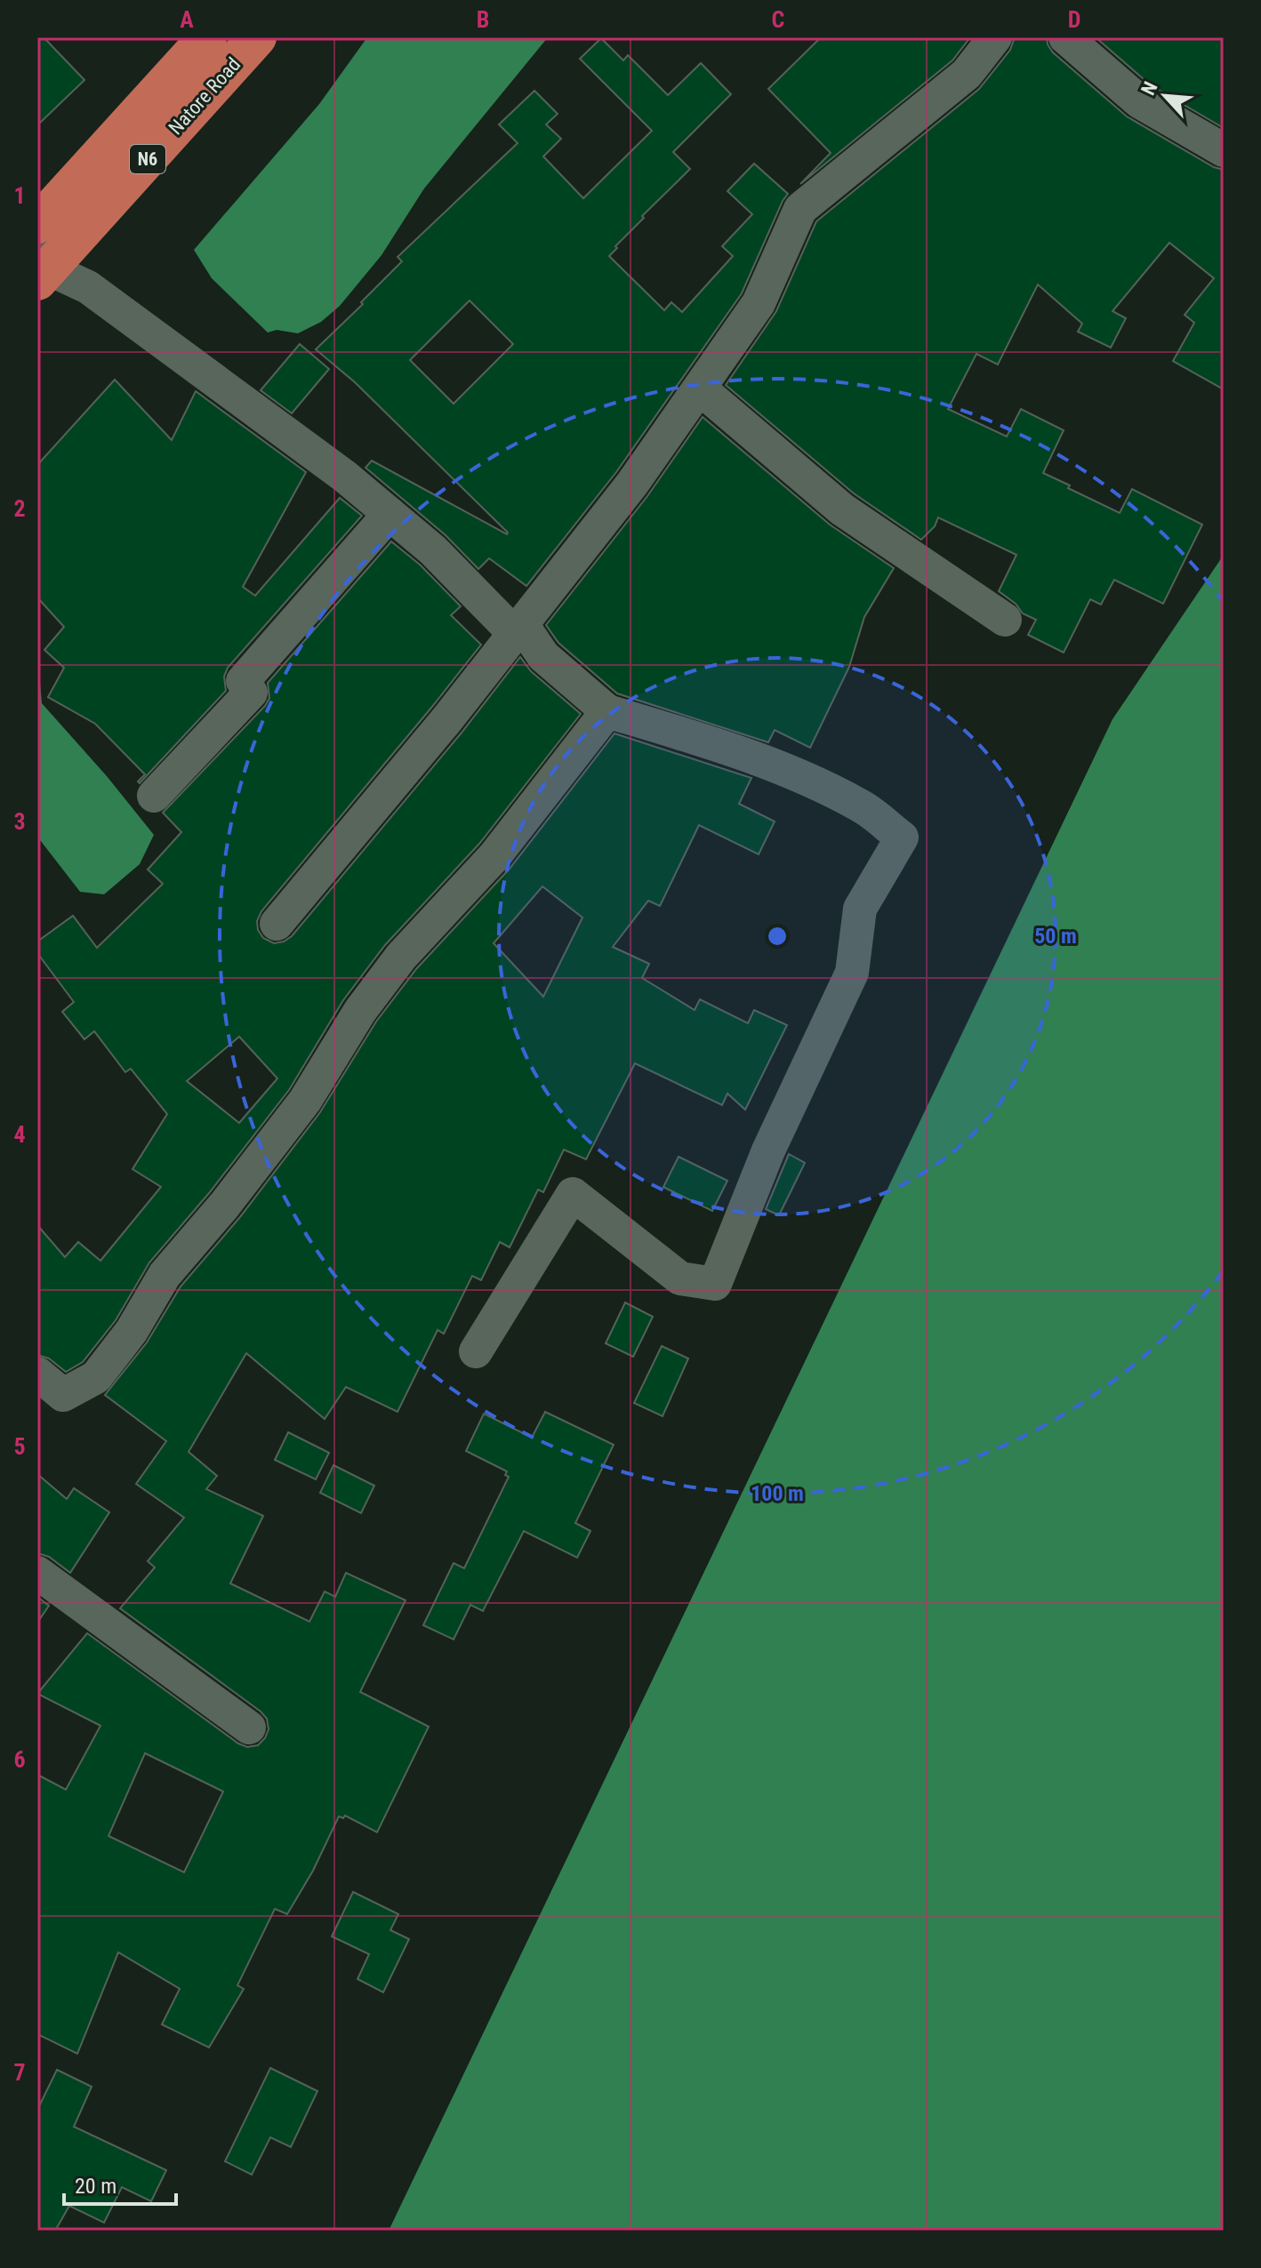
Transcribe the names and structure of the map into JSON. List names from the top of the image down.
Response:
{
  "streets": {
    "highway": ["Natore Road", "N6"]
  },
  "scale_bar": "20 m",
  "north": "top left",
  "grid": {
    "columns": [
      "A",
      "B",
      "C",
      "D"
    ],
    "rows": [
      "1",
      "2",
      "3",
      "4",
      "5",
      "6",
      "7"
    ]
  },
  "rings": ["50 m", "100 m"]
}
